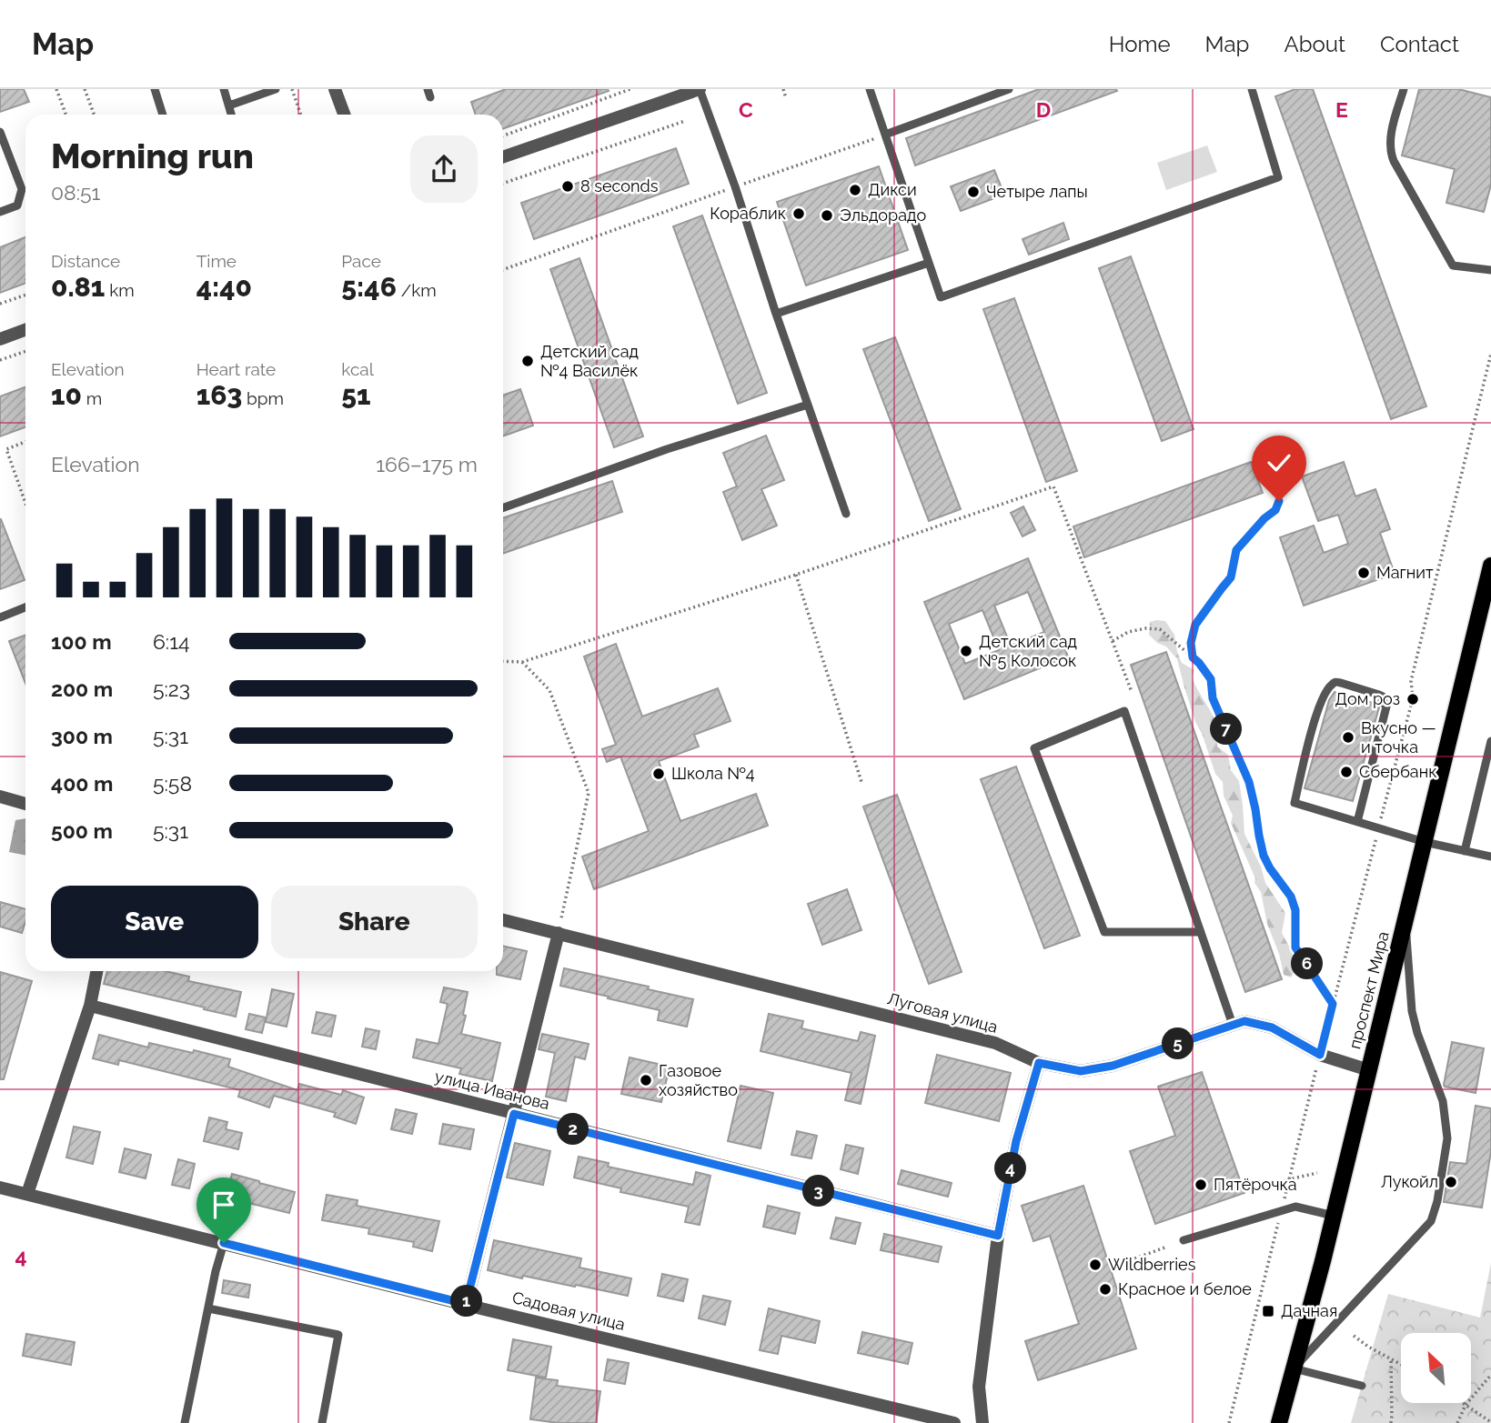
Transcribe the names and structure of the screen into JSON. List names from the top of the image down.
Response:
{
  "streets": {
    "main road": ["проспект Мира"],
    "street": ["Луговая улица", "улица Иванова", "Садовая улица"]
  },
  "crossings": [
    ["проспект Мира", "Луговая улица"]
  ],
  "places": {
    "other": [
      "8 seconds",
      "Дикси",
      "Четыре лапы",
      "Кораблик",
      "Эльдорадо",
      "Детский сад №4 Василёк",
      "Магнит",
      "Детский сад №5 Колосок",
      "Дом роз",
      "Вкусно — и точка",
      "Сбербанк",
      "Школа №4",
      "Газовое хозяйство",
      "Лукойл",
      "Пятёрочка",
      "Wildberries",
      "Красное и белое"
    ],
    "transit": ["Дачная"]
  },
  "north": "top left",
  "page": {
    "header": "Map",
    "nav": [
      "Home",
      "Map",
      "About",
      "Contact"
    ],
    "heading": ["Morning run", "08:51"],
    "stats": [
      ["Distance", "0.81 km"],
      ["Time", "4:40"],
      ["Pace", "5:46 /km"],
      ["Elevation", "10 m"],
      ["Heart rate", "163 bpm"],
      ["kcal", "51"]
    ],
    "chart": ["Elevation", "166–175 m"],
    "list": [
      {
        "name": "100 m",
        "note": "6:14"
      },
      {
        "name": "200 m",
        "note": "5:23"
      },
      {
        "name": "300 m",
        "note": "5:31"
      },
      {
        "name": "400 m",
        "note": "5:58"
      },
      {
        "name": "500 m",
        "note": "5:31"
      }
    ],
    "pins": [
      "7",
      "6",
      "5",
      "2",
      "4",
      "3",
      "1"
    ],
    "buttons": ["Save", "Share"]
  },
  "grid": {
    "columns": ["C", "D", "E"],
    "rows": ["4"]
  }
}
